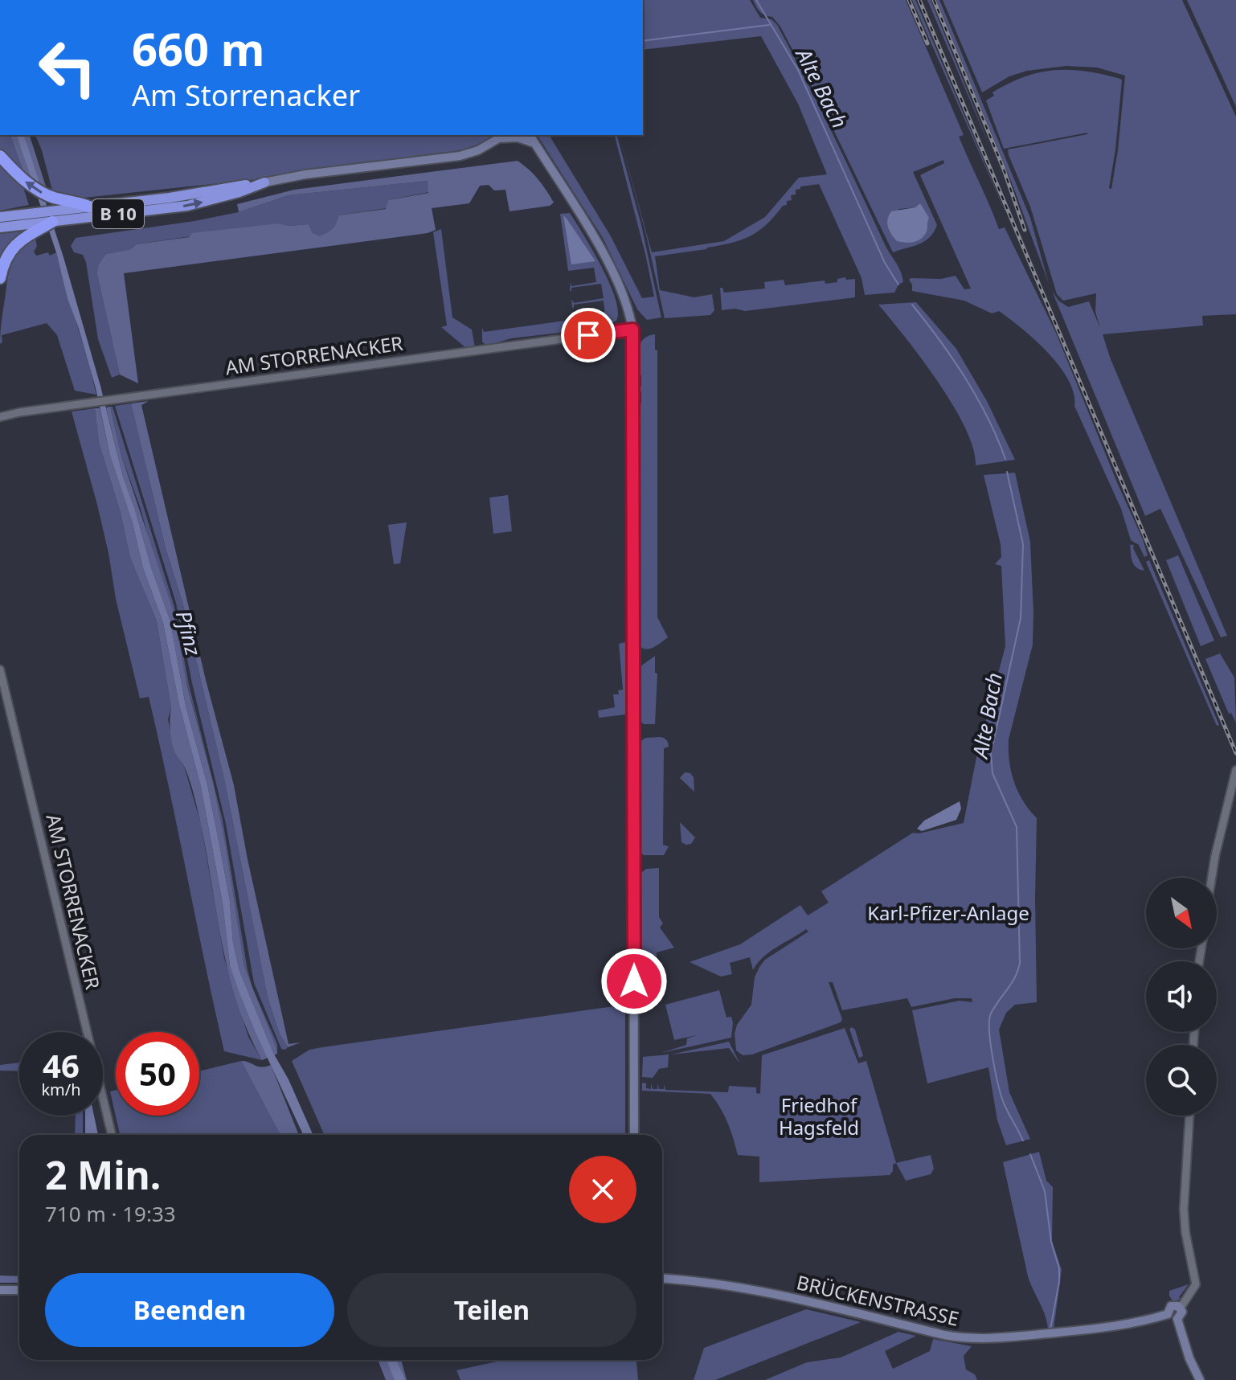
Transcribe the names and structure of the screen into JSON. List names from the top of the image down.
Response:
{
  "streets": {
    "highway": ["B 10"],
    "main road": ["BRÜCKENSTRASSE"],
    "street": ["AM STORRENACKER"]
  },
  "water": ["Alte Bach", "Pfinz"],
  "parks": ["Karl-Pfizer-Anlage", "Friedhof Hagsfeld"],
  "north": "bottom right",
  "page": {
    "turn": ["660 m", "Am Storrenacker"],
    "speed": "46 km/h",
    "limit": "50",
    "heading": ["2 Min.", "710 m · 19:33"],
    "buttons": ["Beenden", "Teilen"]
  }
}
